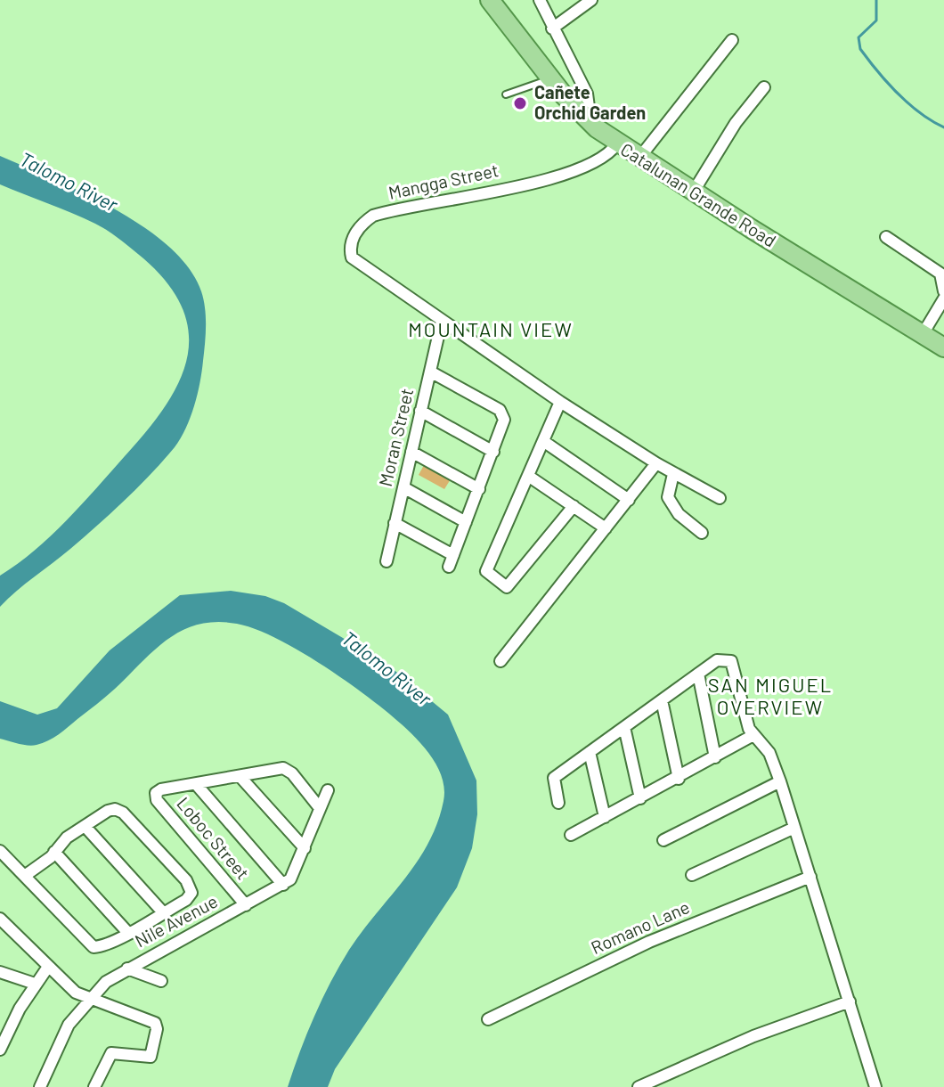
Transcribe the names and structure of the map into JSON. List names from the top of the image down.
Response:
{
  "streets": {
    "main road": ["Catalunan Grande Road"],
    "street": [
      "Mangga Street",
      "Moran Street",
      "Loboc Street",
      "Nile Avenue",
      "Romano Lane"
    ]
  },
  "crossings": [
    ["Mangga Street", "Catalunan Grande Road"],
    ["Mangga Street", "Moran Street"],
    ["Loboc Street", "Nile Avenue"]
  ],
  "districts": ["MOUNTAIN VIEW", "SAN MIGUEL OVERVIEW"],
  "water": ["Talomo River"],
  "places": ["Cañete Orchid Garden"]
}
